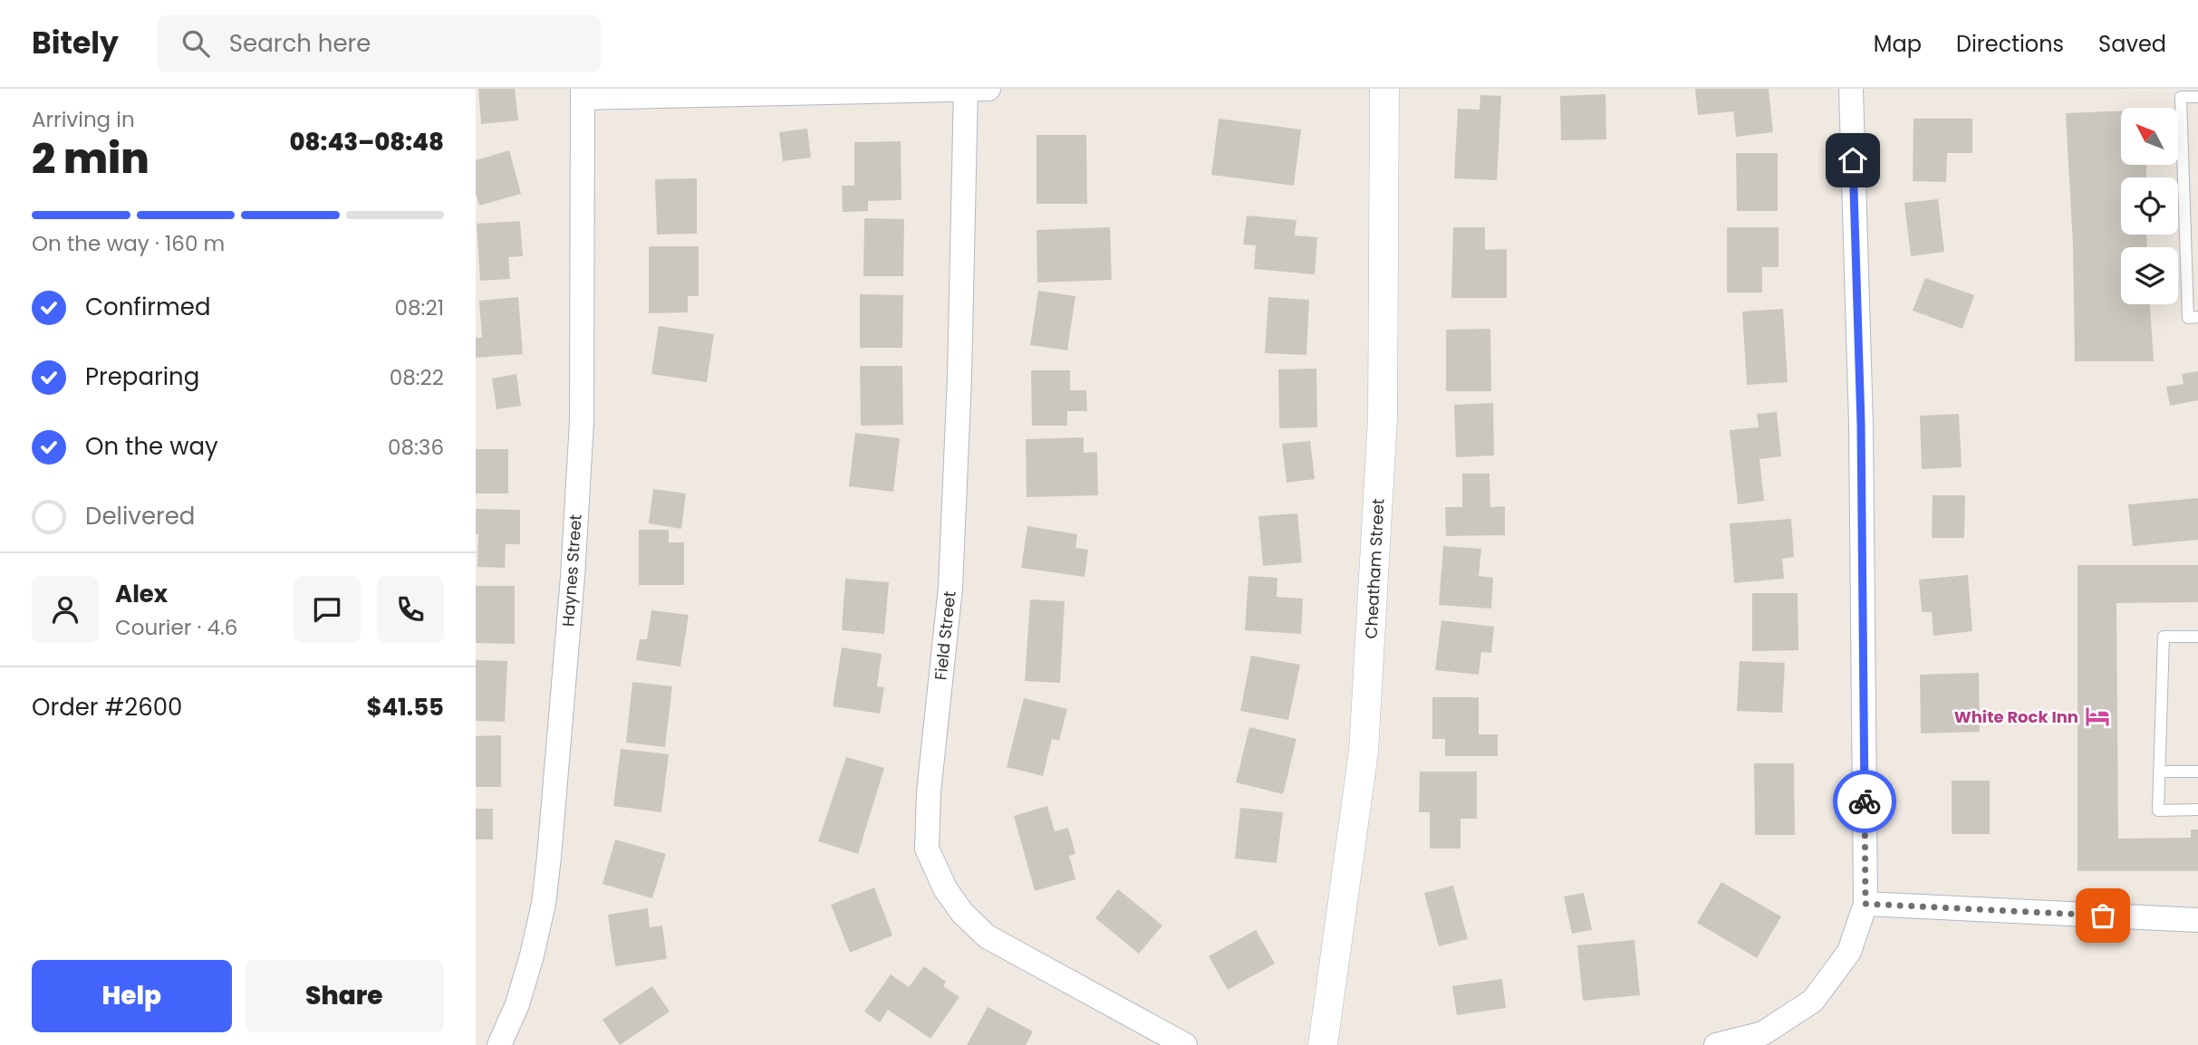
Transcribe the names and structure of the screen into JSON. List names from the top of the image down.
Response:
{
  "streets": {
    "street": ["Cheatham Street", "Haynes Street", "Field Street"]
  },
  "places": {
    "hotel": ["White Rock Inn"]
  },
  "north": "top left",
  "page": {
    "header": "Bitely",
    "search": "Search here",
    "nav": ["Map", "Directions", "Saved"],
    "heading": ["2 min", "Arriving in", "08:43–08:48"],
    "panel": [
      "Alex",
      "Courier · 4.6",
      "Order #2600",
      "$41.55"
    ],
    "bar": "On the way · 160 m",
    "list": [
      ["Confirmed", "08:21"],
      ["Preparing", "08:22"],
      ["On the way", "08:36"],
      "Delivered"
    ],
    "buttons": ["Help", "Share"]
  }
}
